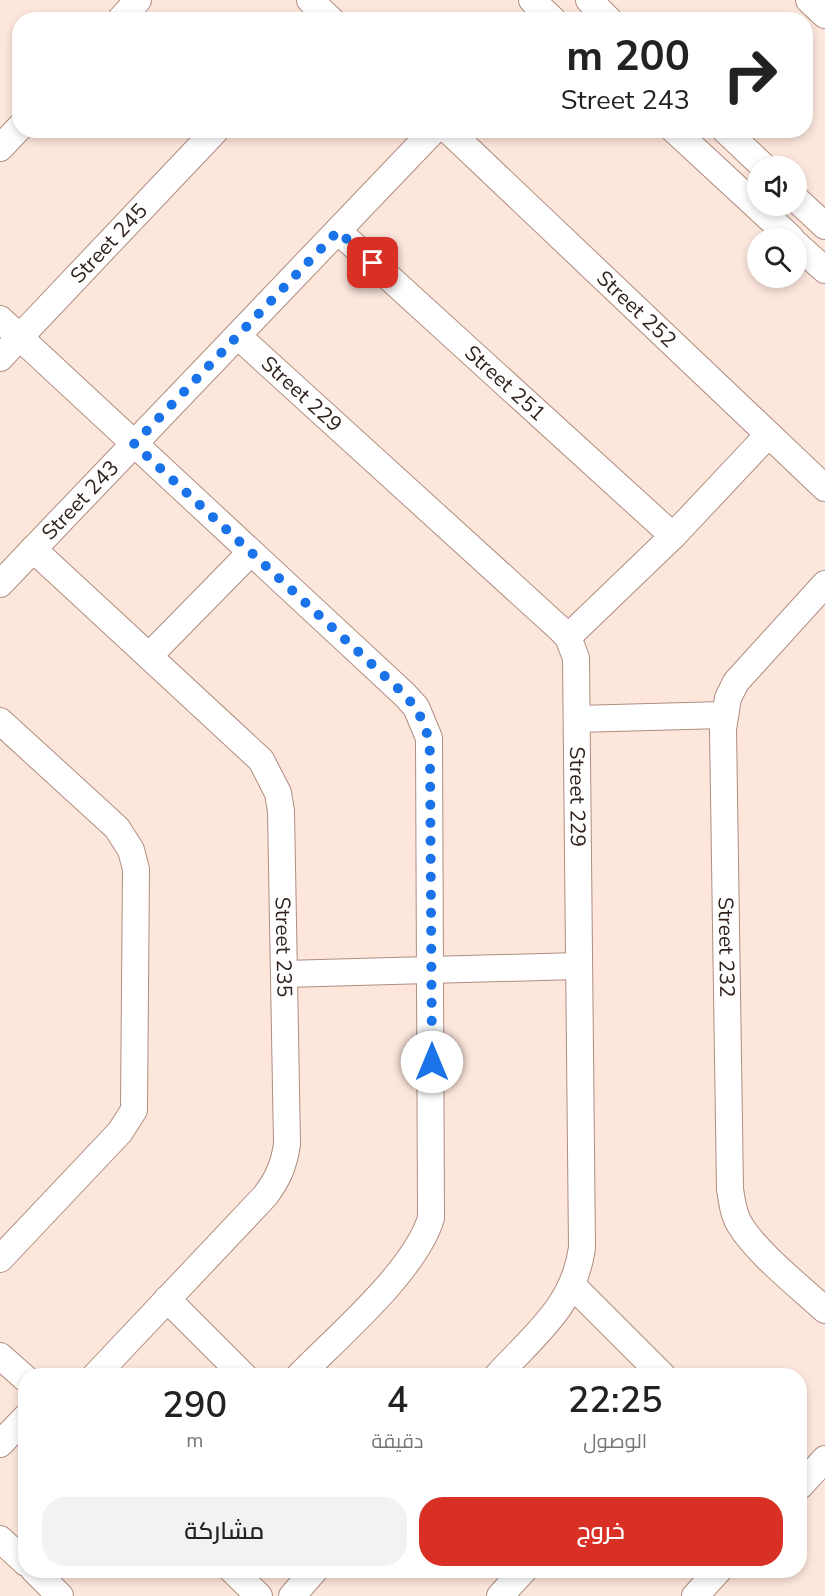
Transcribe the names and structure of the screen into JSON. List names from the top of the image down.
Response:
{
  "streets": {
    "street": [
      "Street 245",
      "Street 252",
      "Street 251",
      "Street 229",
      "Street 243",
      "Street 235",
      "Street 232"
    ]
  },
  "crossings": [
    ["Street 251", "Street 243"],
    ["Street 229", "Street 243"],
    ["Street 243", "Street 235"]
  ],
  "page": {
    "turn": ["200 m", "Street 243"],
    "eta": [
      "22:25",
      "الوصول",
      "4",
      "دقيقة",
      "290",
      "m"
    ],
    "buttons": ["خروج", "مشاركة"]
  }
}
